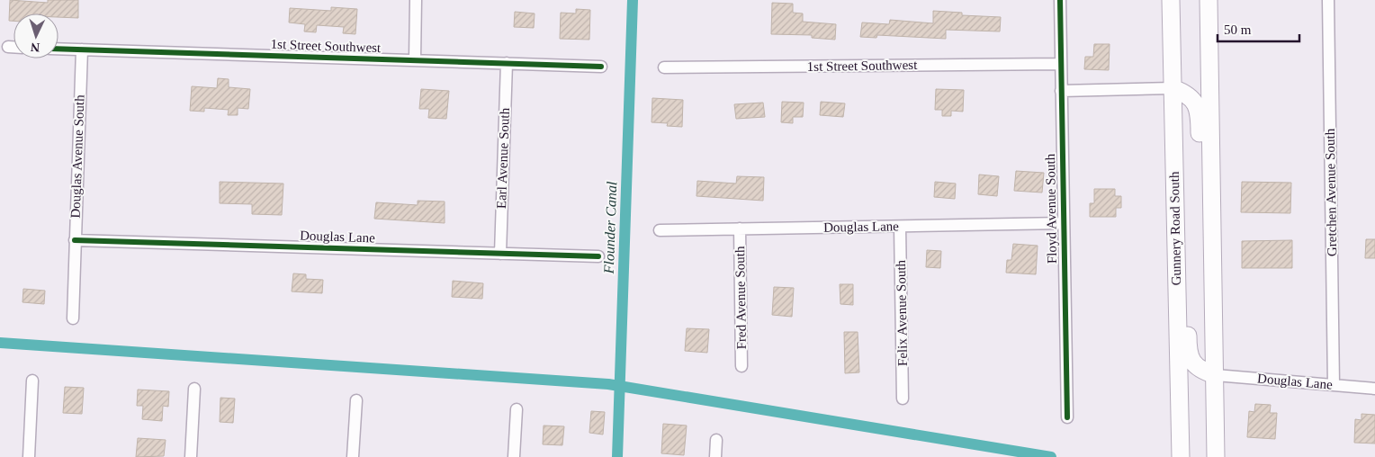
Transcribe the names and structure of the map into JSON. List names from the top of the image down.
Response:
{
  "streets": {
    "main road": ["Gunnery Road South"],
    "street": [
      "1st Street Southwest",
      "Douglas Avenue South",
      "Earl Avenue South",
      "Gretchen Avenue South",
      "Floyd Avenue South",
      "Douglas Lane",
      "Fred Avenue South",
      "Felix Avenue South"
    ]
  },
  "crossings": [
    ["1st Street Southwest", "Douglas Avenue South"],
    ["1st Street Southwest", "Earl Avenue South"],
    ["1st Street Southwest", "Floyd Avenue South"],
    ["Douglas Avenue South", "Douglas Lane"],
    ["Earl Avenue South", "Douglas Lane"],
    ["Gretchen Avenue South", "Douglas Lane"],
    ["Floyd Avenue South", "Douglas Lane"],
    ["Douglas Lane", "Fred Avenue South"],
    ["Douglas Lane", "Felix Avenue South"]
  ],
  "water": ["Flounder Canal"],
  "scale_bar": "50 m",
  "north": "bottom"
}
